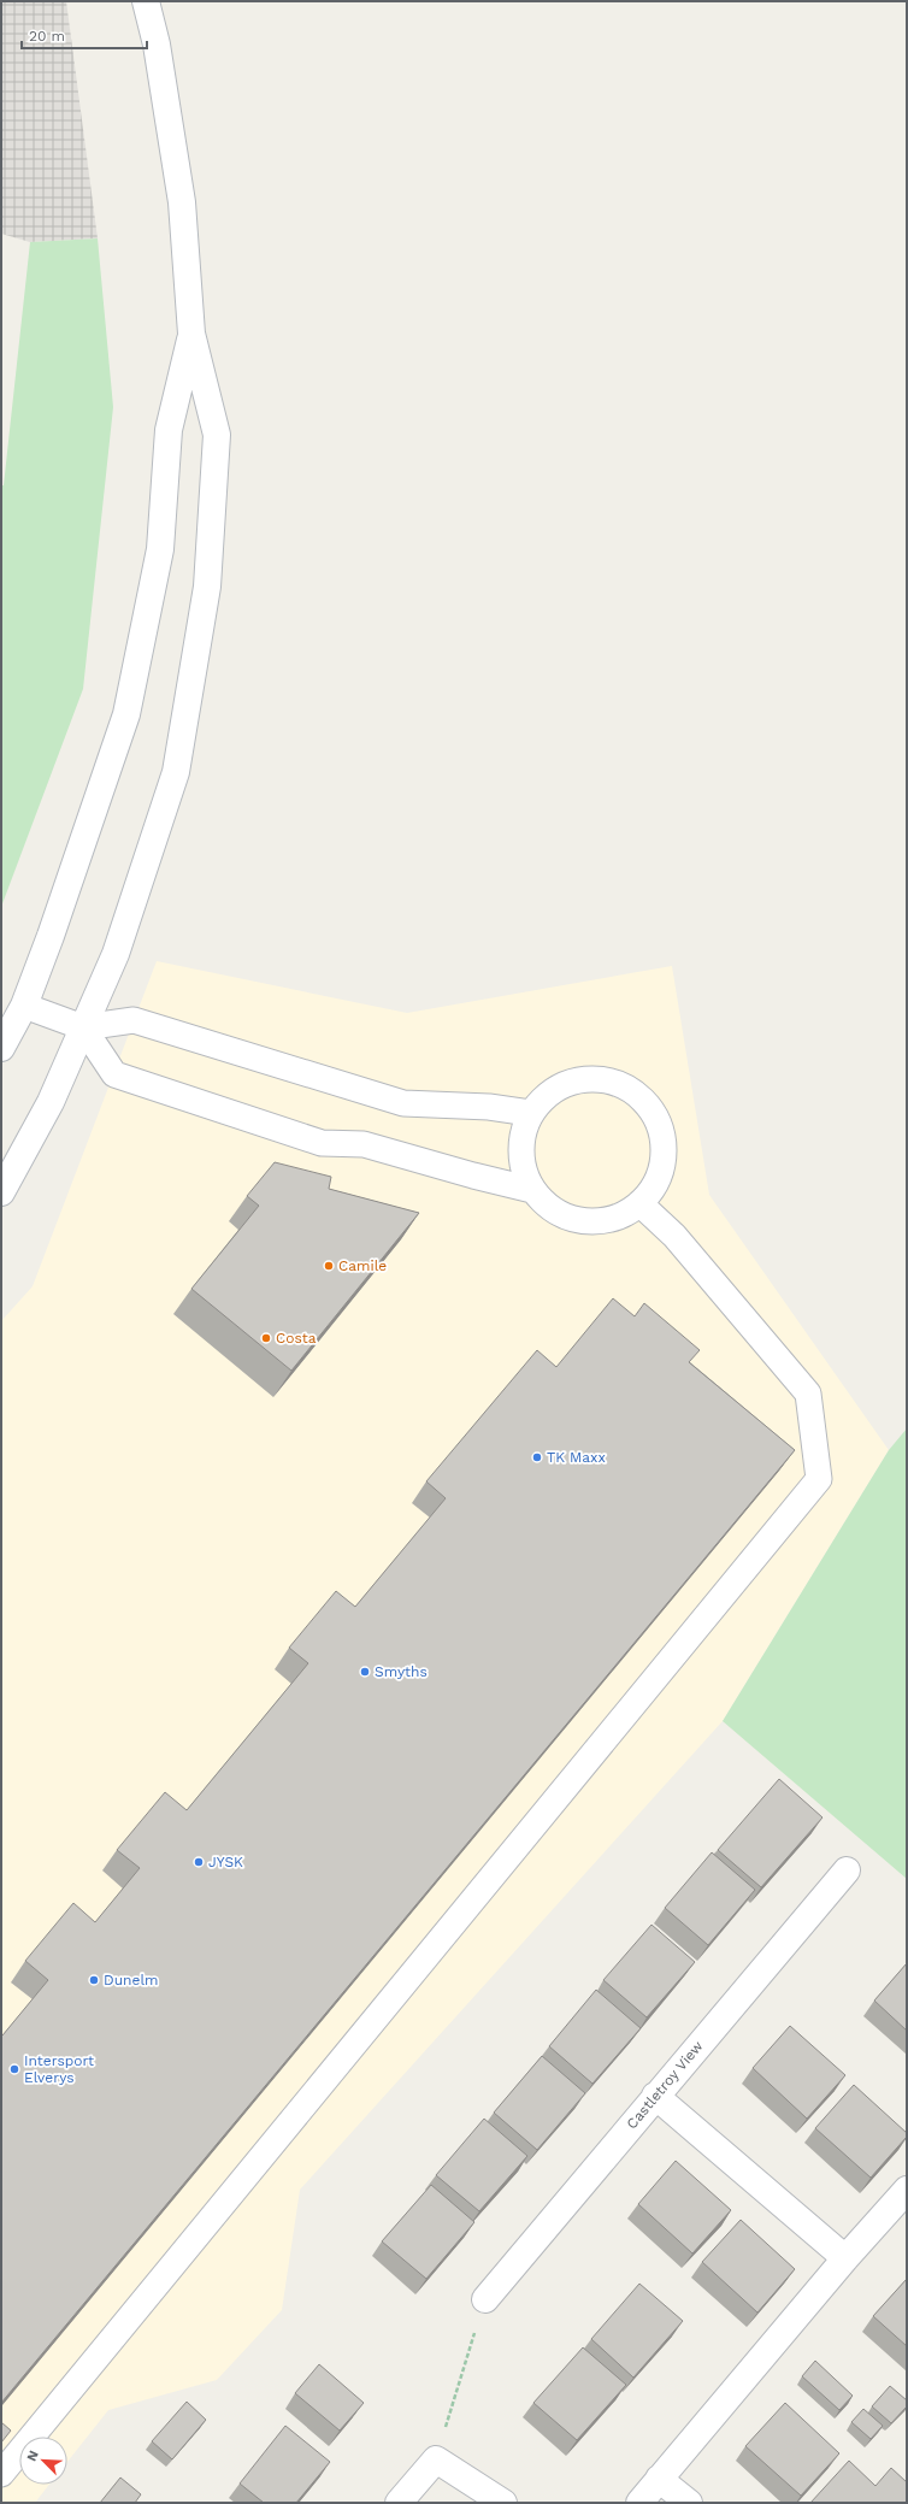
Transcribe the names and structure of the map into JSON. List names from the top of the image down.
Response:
{
  "streets": {
    "main road": ["Castletroy View"]
  },
  "places": [
    "Camile",
    "Costa",
    "TK Maxx",
    "Smyths",
    "JYSK",
    "Dunelm",
    "Intersport Elverys"
  ],
  "scale_bar": "20 m",
  "north": "top left"
}
